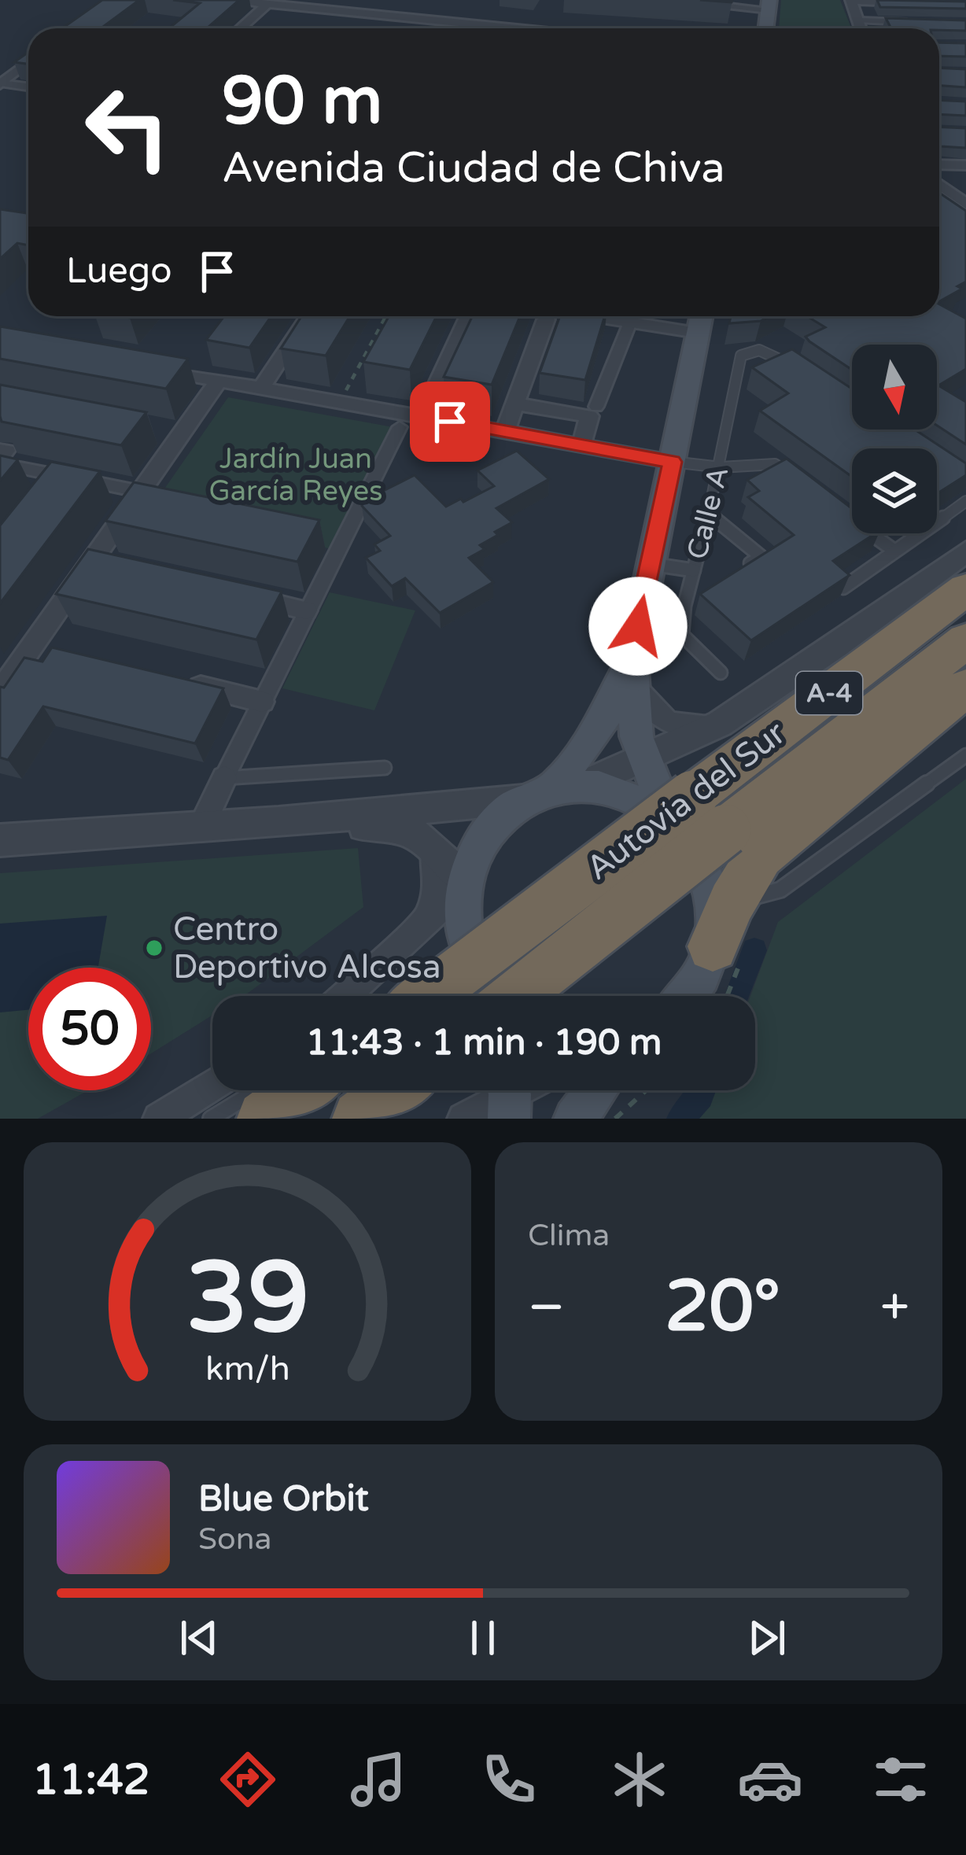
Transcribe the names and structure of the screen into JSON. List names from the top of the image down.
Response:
{
  "streets": {
    "highway": ["A-4", "Autovía del Sur"],
    "lane": ["Calle A"]
  },
  "parks": ["Jardín Juan García Reyes"],
  "places": ["Centro Deportivo Alcosa"],
  "north": "bottom",
  "page": {
    "turn": ["90 m", "Avenida Ciudad de Chiva"],
    "then": "Luego",
    "limit": "50",
    "trip": "11:43 · 1 min · 190 m",
    "tile": "Clima",
    "heat": ["−", "20°", "+"],
    "song": ["Blue Orbit", "Sona"],
    "tabs": "11:42",
    "gauge": ["39", "km/h"]
  }
}
